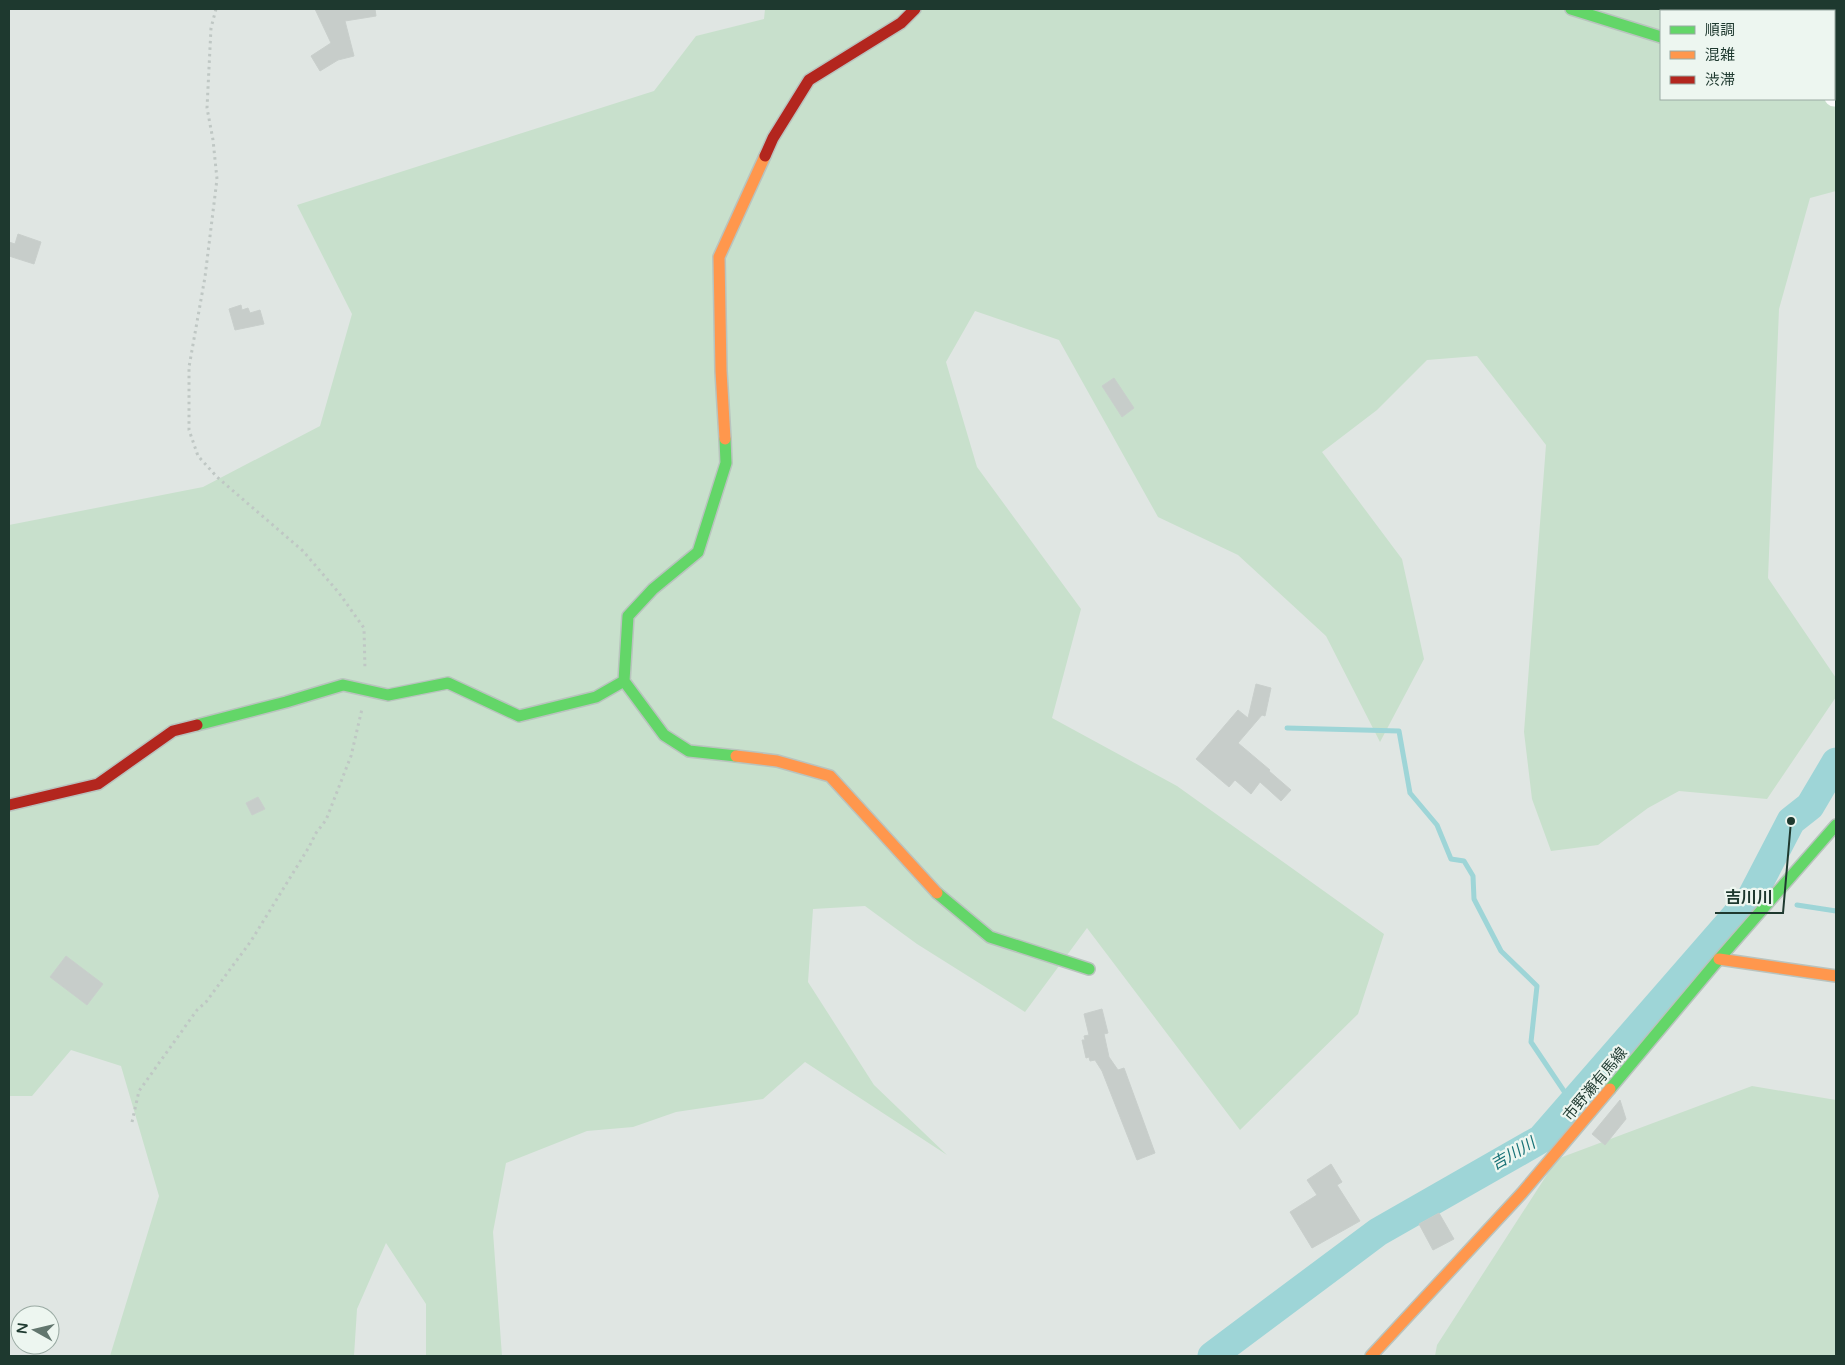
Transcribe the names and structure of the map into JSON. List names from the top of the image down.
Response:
{
  "streets": {
    "street": ["市野瀬有馬線"]
  },
  "water": ["吉川川"],
  "places": ["吉川川"],
  "legend": ["順調", "混雑", "渋滞"],
  "north": "left"
}
